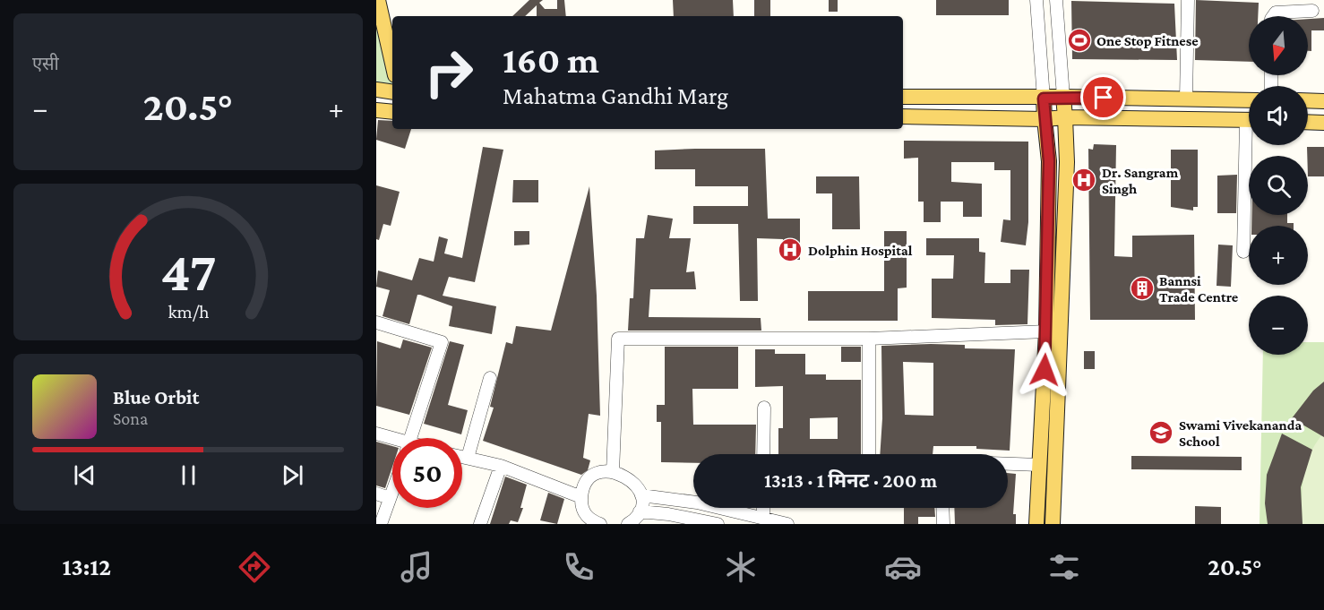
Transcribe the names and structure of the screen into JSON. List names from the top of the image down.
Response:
{
  "places": {
    "sports": ["One Stop Fitnese"],
    "hospital": ["Dr. Sangram Singh", "Dolphin Hospital"],
    "building": ["Bannsi Trade Centre"],
    "school or university": ["Swami Vivekananda School"]
  },
  "north": "bottom",
  "page": {
    "tile": "एसी",
    "map_buttons": ["+", "−"],
    "turn": ["160 m", "Mahatma Gandhi Marg"],
    "heat": ["−", "20.5°", "+"],
    "song": ["Blue Orbit", "Sona"],
    "limit": "50",
    "trip": "13:13 · 1 मिनट · 200 m",
    "tabs": ["13:12", "20.5°"],
    "gauge": ["47", "km/h"]
  }
}
